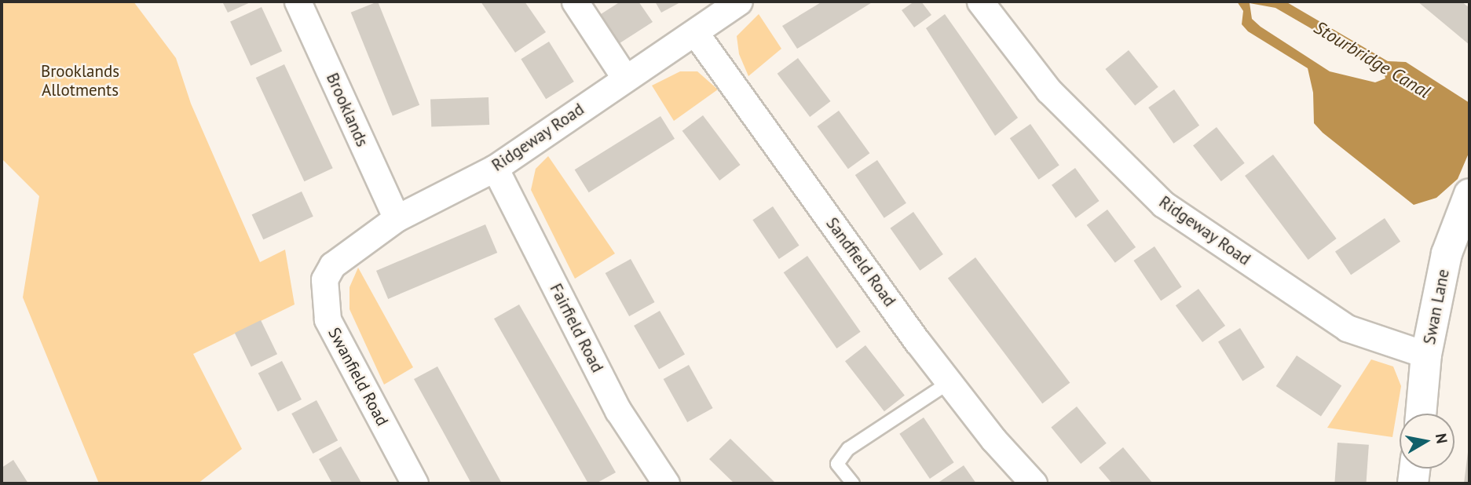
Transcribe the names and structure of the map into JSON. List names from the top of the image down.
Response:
{
  "streets": {
    "street": [
      "Brooklands",
      "Ridgeway Road",
      "Sandfield Road",
      "Swan Lane",
      "Fairfield Road",
      "Swanfield Road"
    ]
  },
  "crossings": [
    ["Brooklands", "Ridgeway Road"],
    ["Ridgeway Road", "Sandfield Road"],
    ["Ridgeway Road", "Swan Lane"],
    ["Ridgeway Road", "Fairfield Road"],
    ["Ridgeway Road", "Swanfield Road"]
  ],
  "water": ["Stourbridge Canal"],
  "parks": ["Brooklands Allotments"],
  "north": "right"
}
